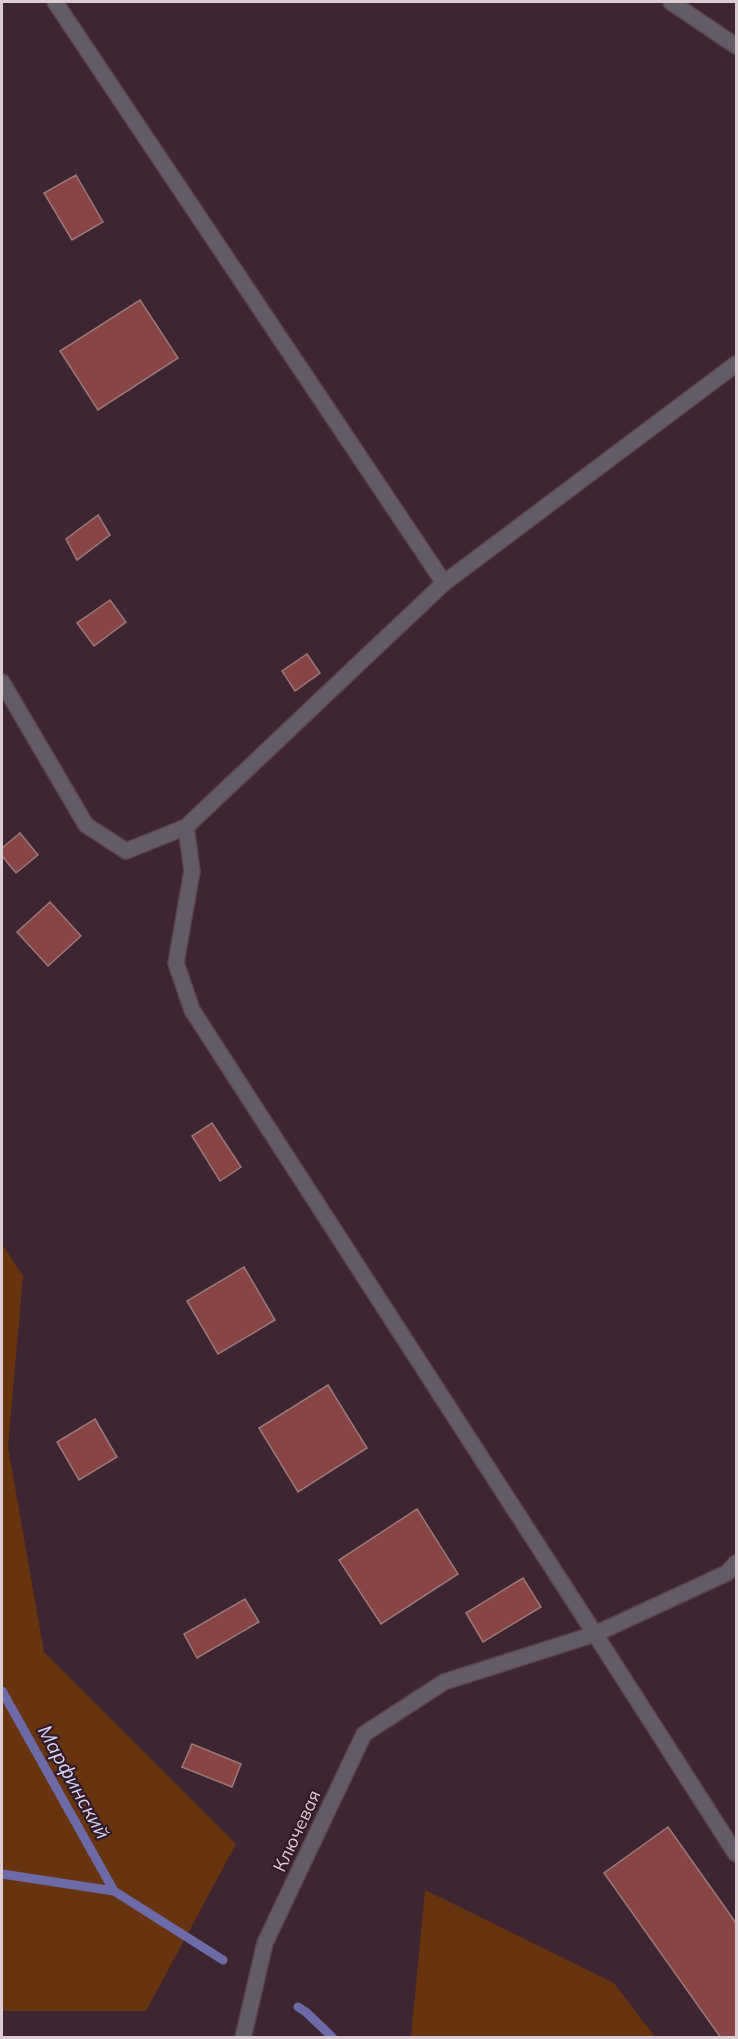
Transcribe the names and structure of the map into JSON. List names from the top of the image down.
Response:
{
  "streets": {
    "street": ["Ключевая"]
  },
  "water": ["Марфинский"]
}
